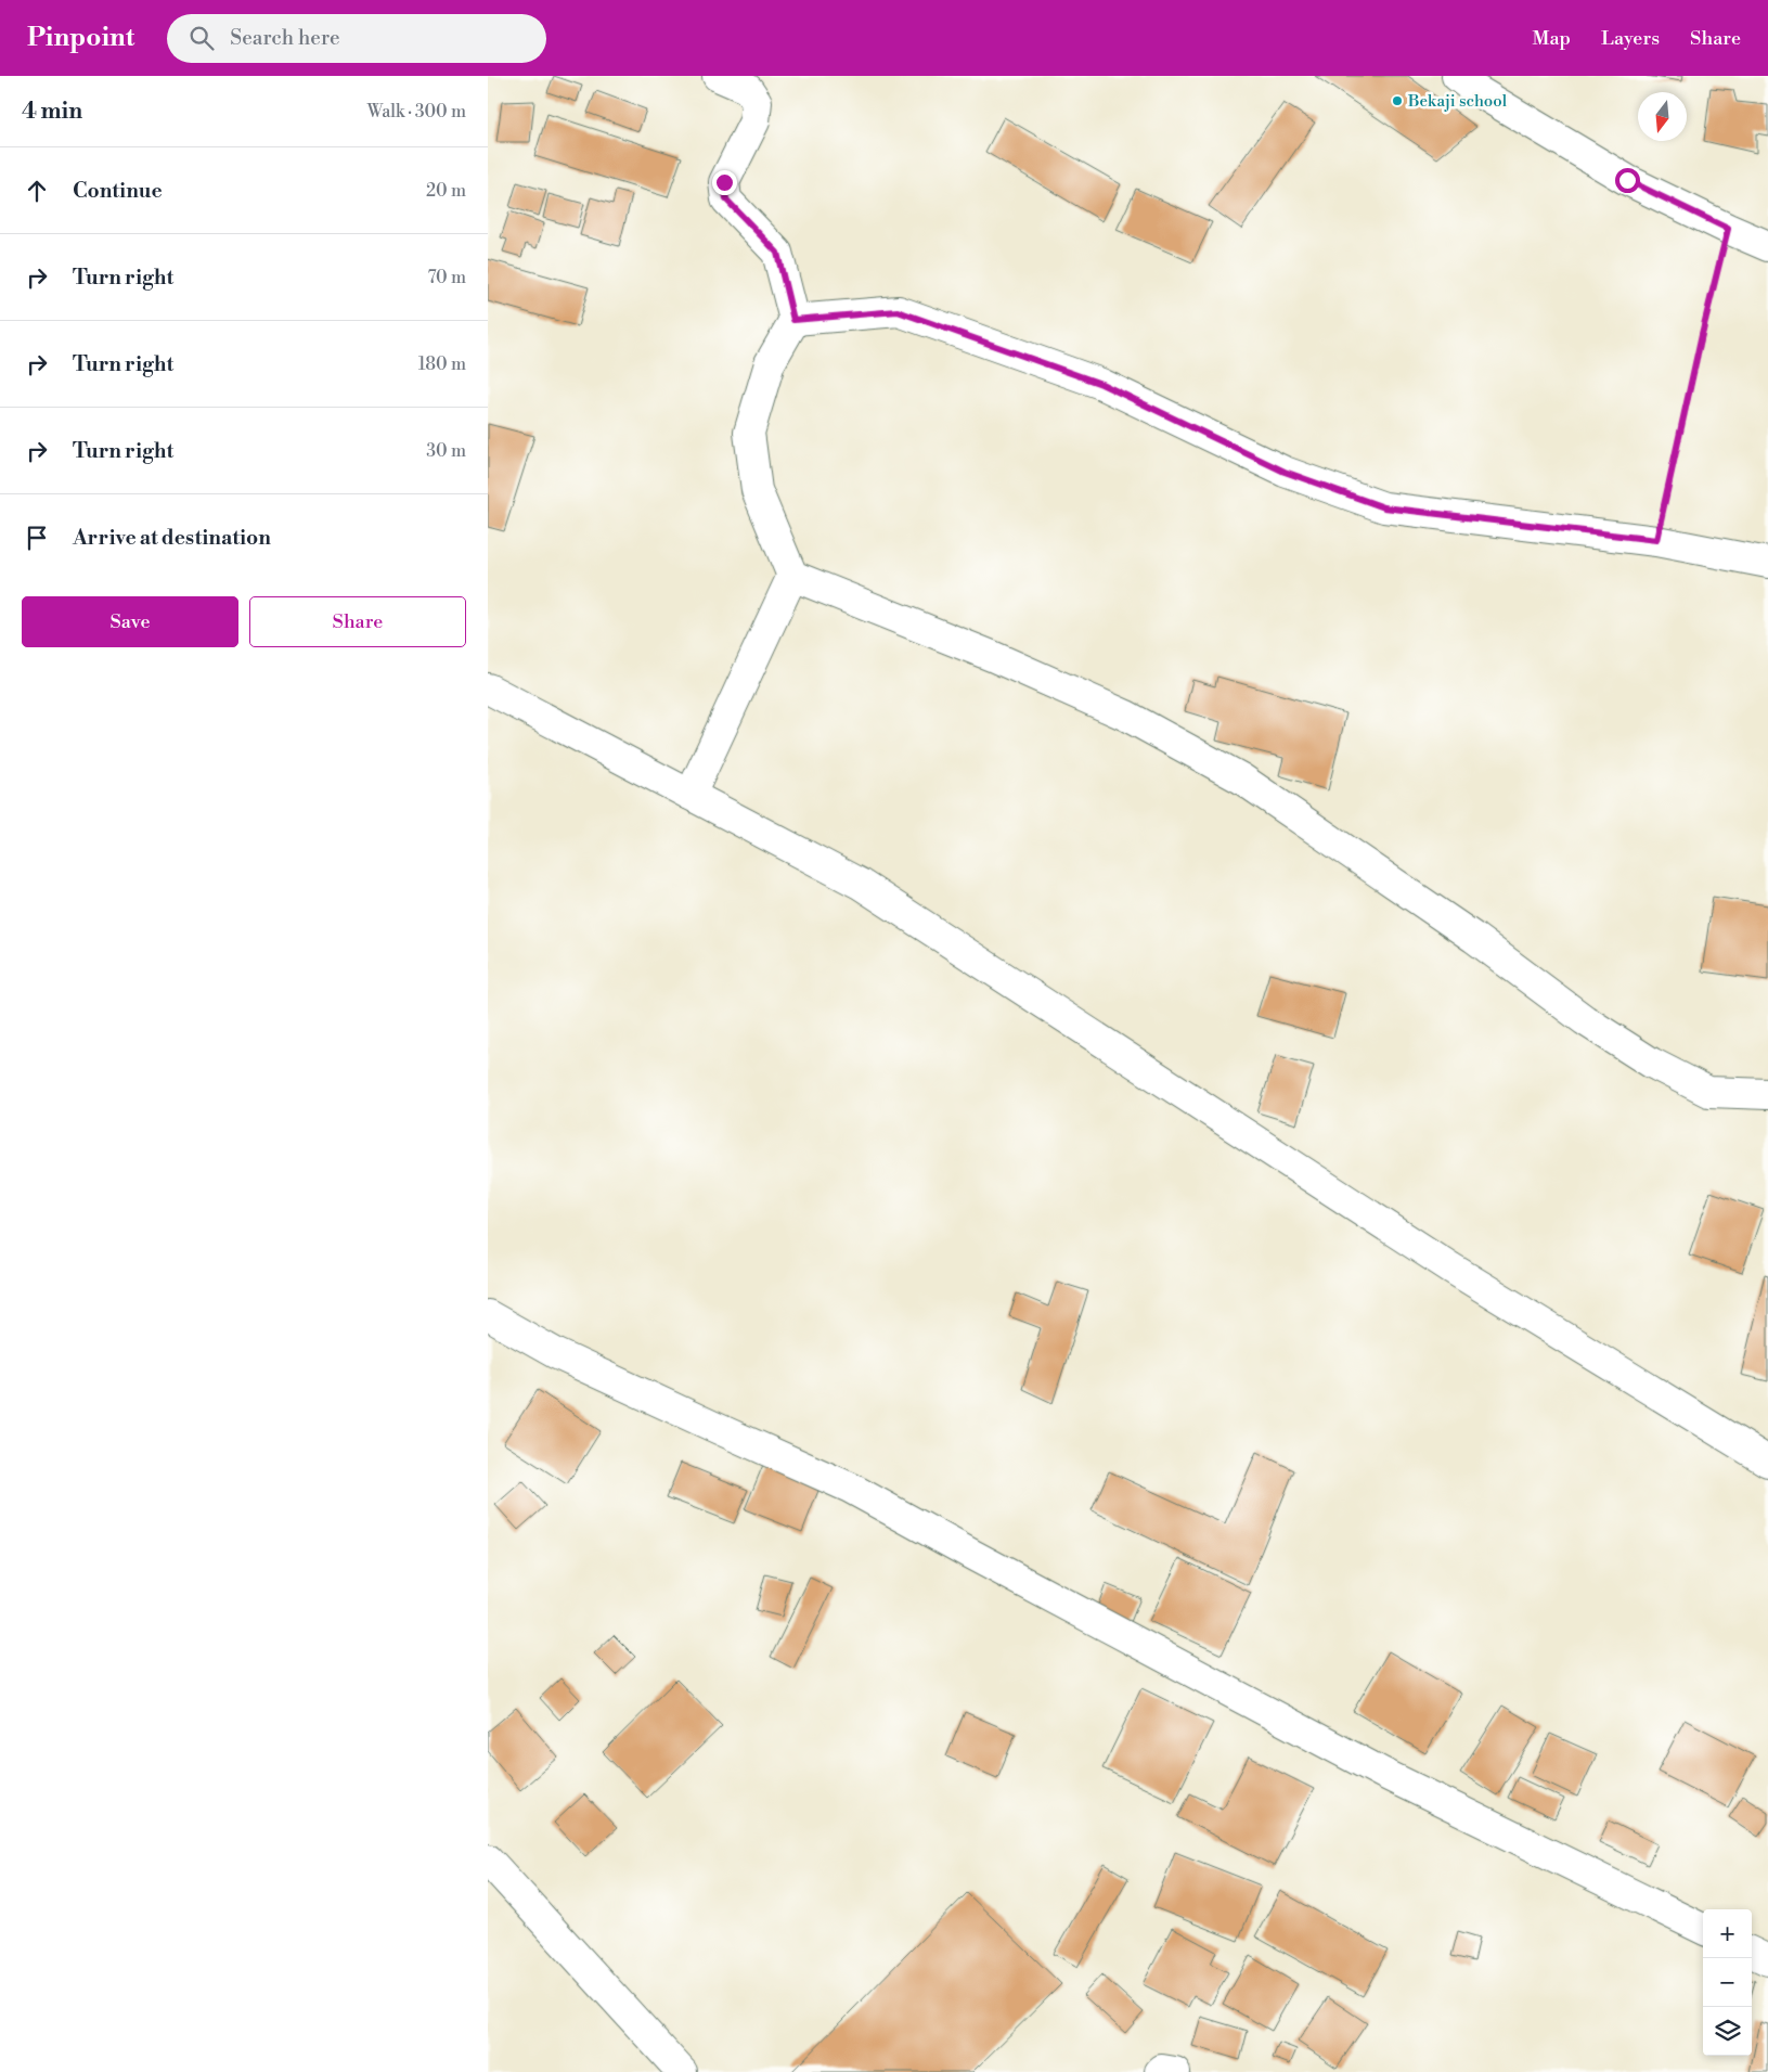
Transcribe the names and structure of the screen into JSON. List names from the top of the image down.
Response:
{
  "places": ["Bekaji school"],
  "north": "bottom",
  "page": {
    "header": "Pinpoint",
    "search": "Search here",
    "nav": ["Map", "Layers", "Share"],
    "heading": ["4 min", "Walk · 300 m"],
    "list": [
      ["Continue", "20 m"],
      ["Turn right", "70 m"],
      ["Turn right", "180 m"],
      ["Turn right", "30 m"],
      "Arrive at destination"
    ],
    "buttons": ["Save", "Share"],
    "map_buttons": ["+", "−"]
  }
}
